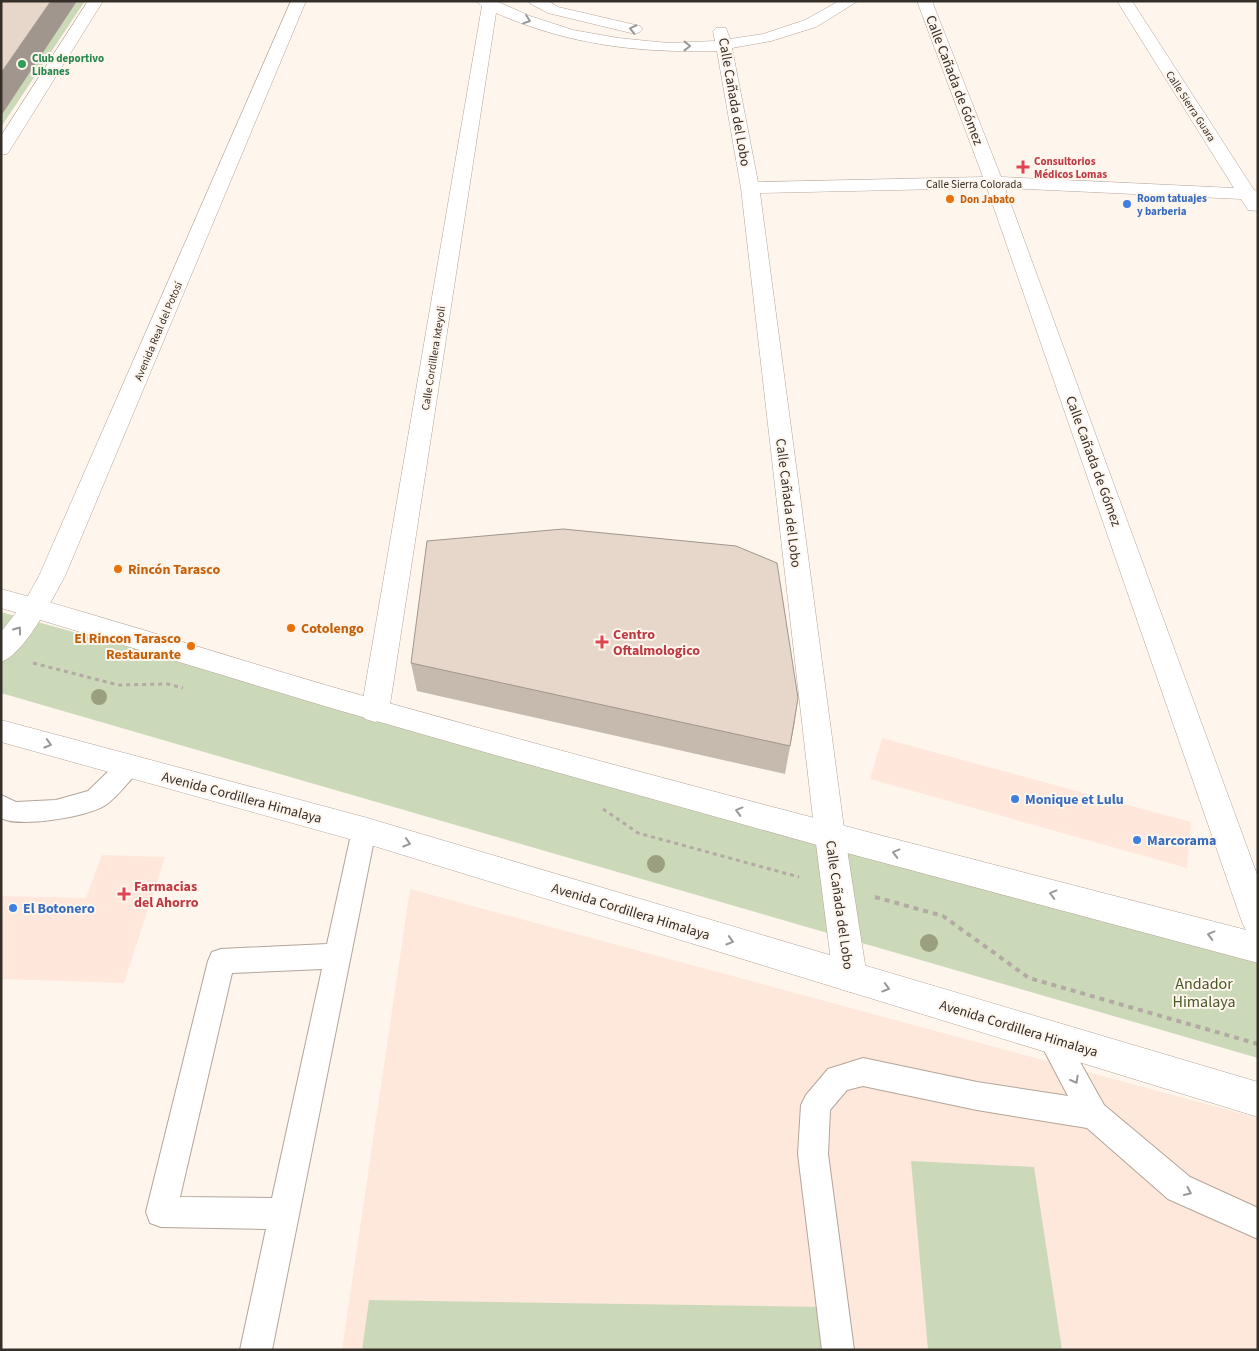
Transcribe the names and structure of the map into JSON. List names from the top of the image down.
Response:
{
  "streets": {
    "street": [
      "Calle Cañada de Gómez",
      "Calle Cañada del Lobo",
      "Calle Sierra Guara",
      "Calle Sierra Colorada",
      "Avenida Real del Potosí",
      "Calle Cordillera Ixteyoli",
      "Avenida Cordillera Himalaya"
    ]
  },
  "crossings": [
    ["Calle Cañada de Gómez", "Calle Sierra Colorada"],
    ["Calle Cañada del Lobo", "Calle Sierra Colorada"],
    ["Calle Cañada del Lobo", "Avenida Cordillera Himalaya"],
    ["Calle Sierra Guara", "Calle Sierra Colorada"]
  ],
  "parks": ["Andador Himalaya"],
  "places": {
    "other": [
      "Club deportivo Libanes",
      "Don Jabato",
      "Room tatuajes y barberia",
      "Rincón Tarasco",
      "Cotolengo",
      "El Rincon Tarasco Restaurante",
      "Monique et Lulu",
      "Marcorama",
      "El Botonero"
    ],
    "health": ["Consultorios Médicos Lomas", "Centro Oftalmologico", "Farmacias del Ahorro"]
  }
}
